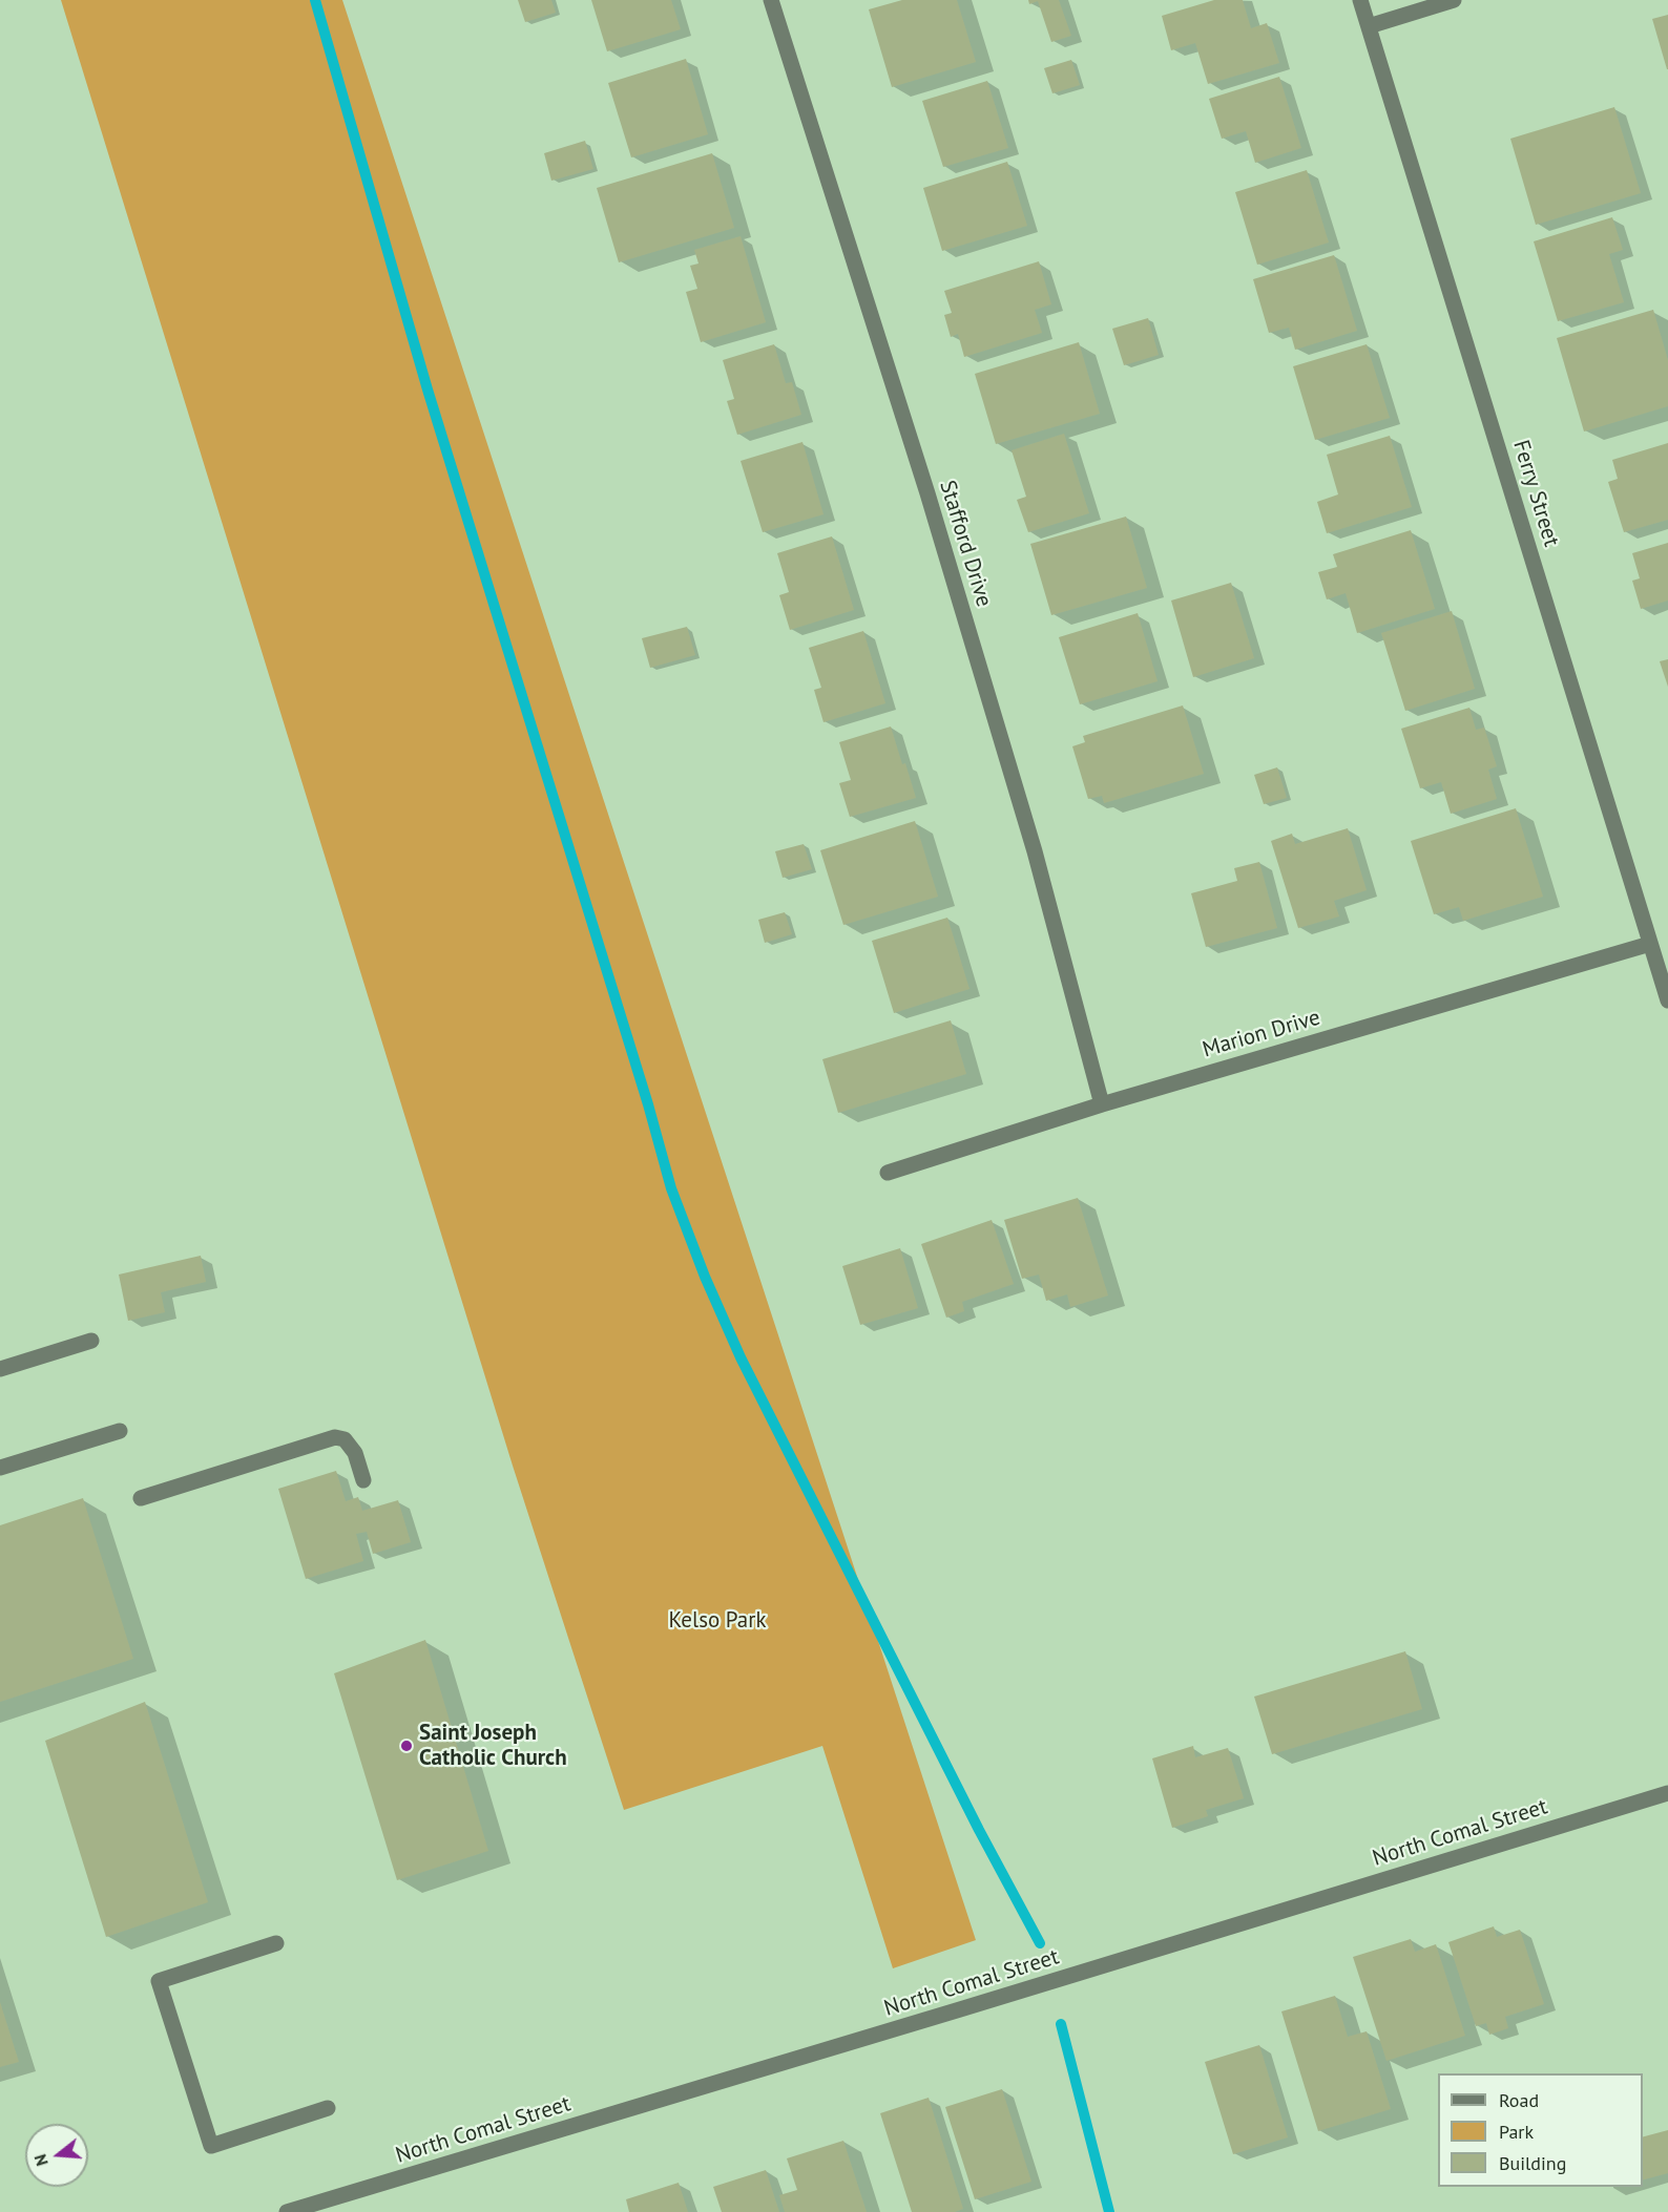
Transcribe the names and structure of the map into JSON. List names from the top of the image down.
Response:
{
  "streets": {
    "street": [
      "Ferry Street",
      "Stafford Drive",
      "Marion Drive",
      "North Comal Street"
    ]
  },
  "crossings": [
    ["Ferry Street", "Marion Drive"],
    ["Stafford Drive", "Marion Drive"]
  ],
  "parks": ["Kelso Park"],
  "places": ["Saint Joseph Catholic Church"],
  "legend": ["Road", "Park", "Building"],
  "north": "left"
}
